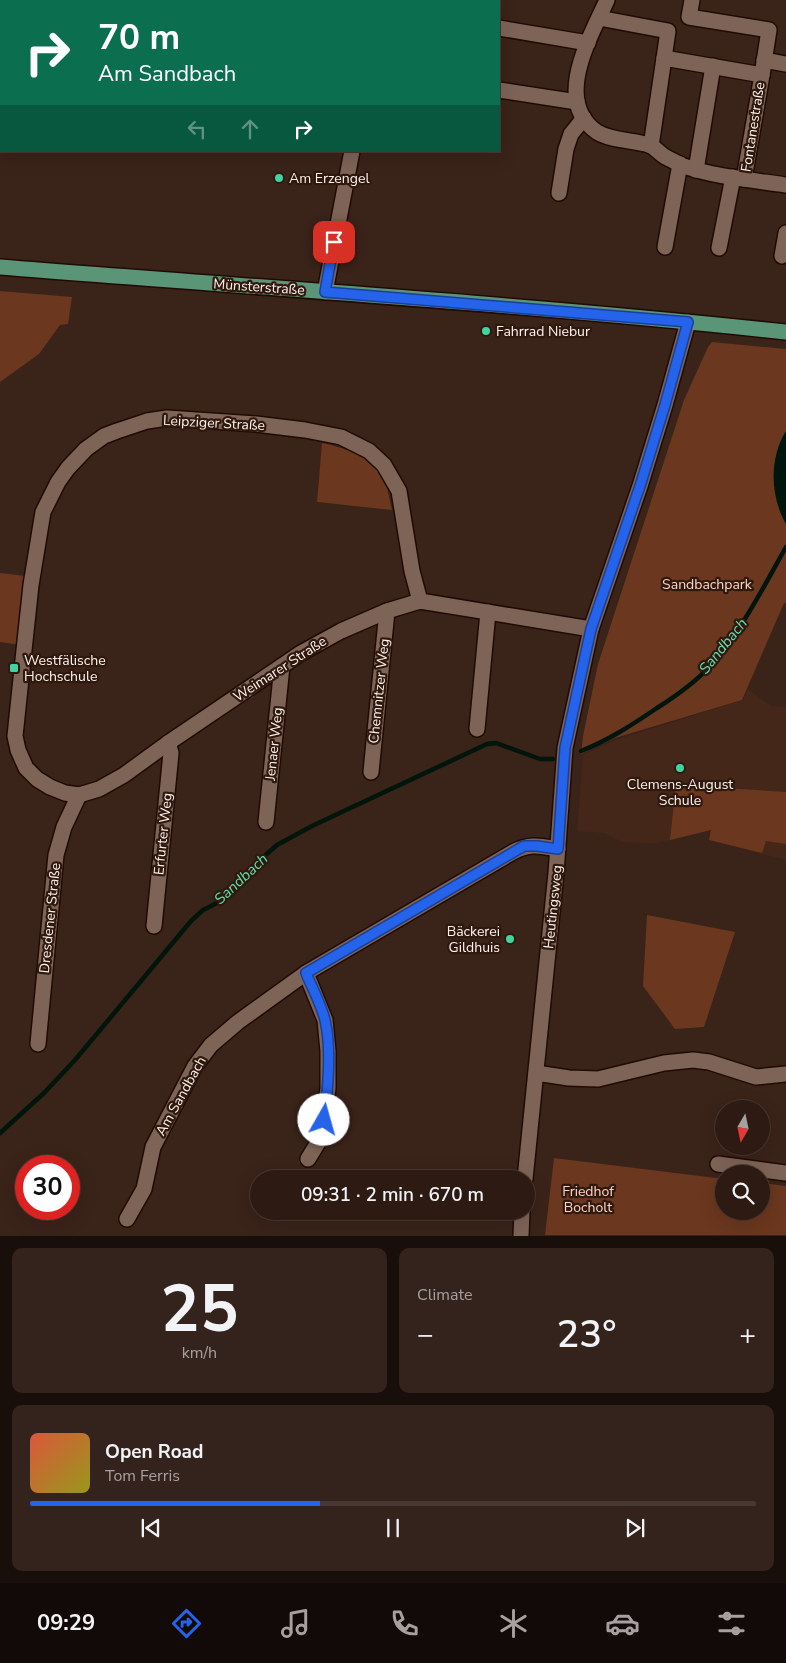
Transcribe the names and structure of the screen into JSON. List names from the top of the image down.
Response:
{
  "streets": {
    "main road": ["Münsterstraße"],
    "street": [
      "Fontanestraße",
      "Leipziger Straße",
      "Weimarer Straße",
      "Chemnitzer Weg",
      "Jenaer Weg",
      "Erfurter Weg",
      "Heutingsweg",
      "Dresdener Straße",
      "Am Sandbach"
    ]
  },
  "crossings": [
    ["Münsterstraße", "Heutingsweg"],
    ["Leipziger Straße", "Weimarer Straße"],
    ["Leipziger Straße", "Dresdener Straße"],
    ["Weimarer Straße", "Chemnitzer Weg"],
    ["Weimarer Straße", "Jenaer Weg"],
    ["Weimarer Straße", "Erfurter Weg"],
    ["Weimarer Straße", "Heutingsweg"],
    ["Weimarer Straße", "Dresdener Straße"],
    ["Heutingsweg", "Am Sandbach"]
  ],
  "water": ["Sandbach"],
  "parks": ["Sandbachpark", "Friedhof Bocholt"],
  "places": {
    "other": [
      "Am Erzengel",
      "Fahrrad Niebur",
      "Clemens-August Schule",
      "Bäckerei Gildhuis"
    ],
    "transit": ["Westfälische Hochschule"]
  },
  "north": "bottom",
  "page": {
    "turn": ["70 m", "Am Sandbach"],
    "limit": "30",
    "trip": "09:31 · 2 min · 670 m",
    "tile": [
      ["25", "km/h"],
      "Climate"
    ],
    "heat": ["−", "23°", "+"],
    "song": ["Open Road", "Tom Ferris"],
    "tabs": "09:29"
  }
}
